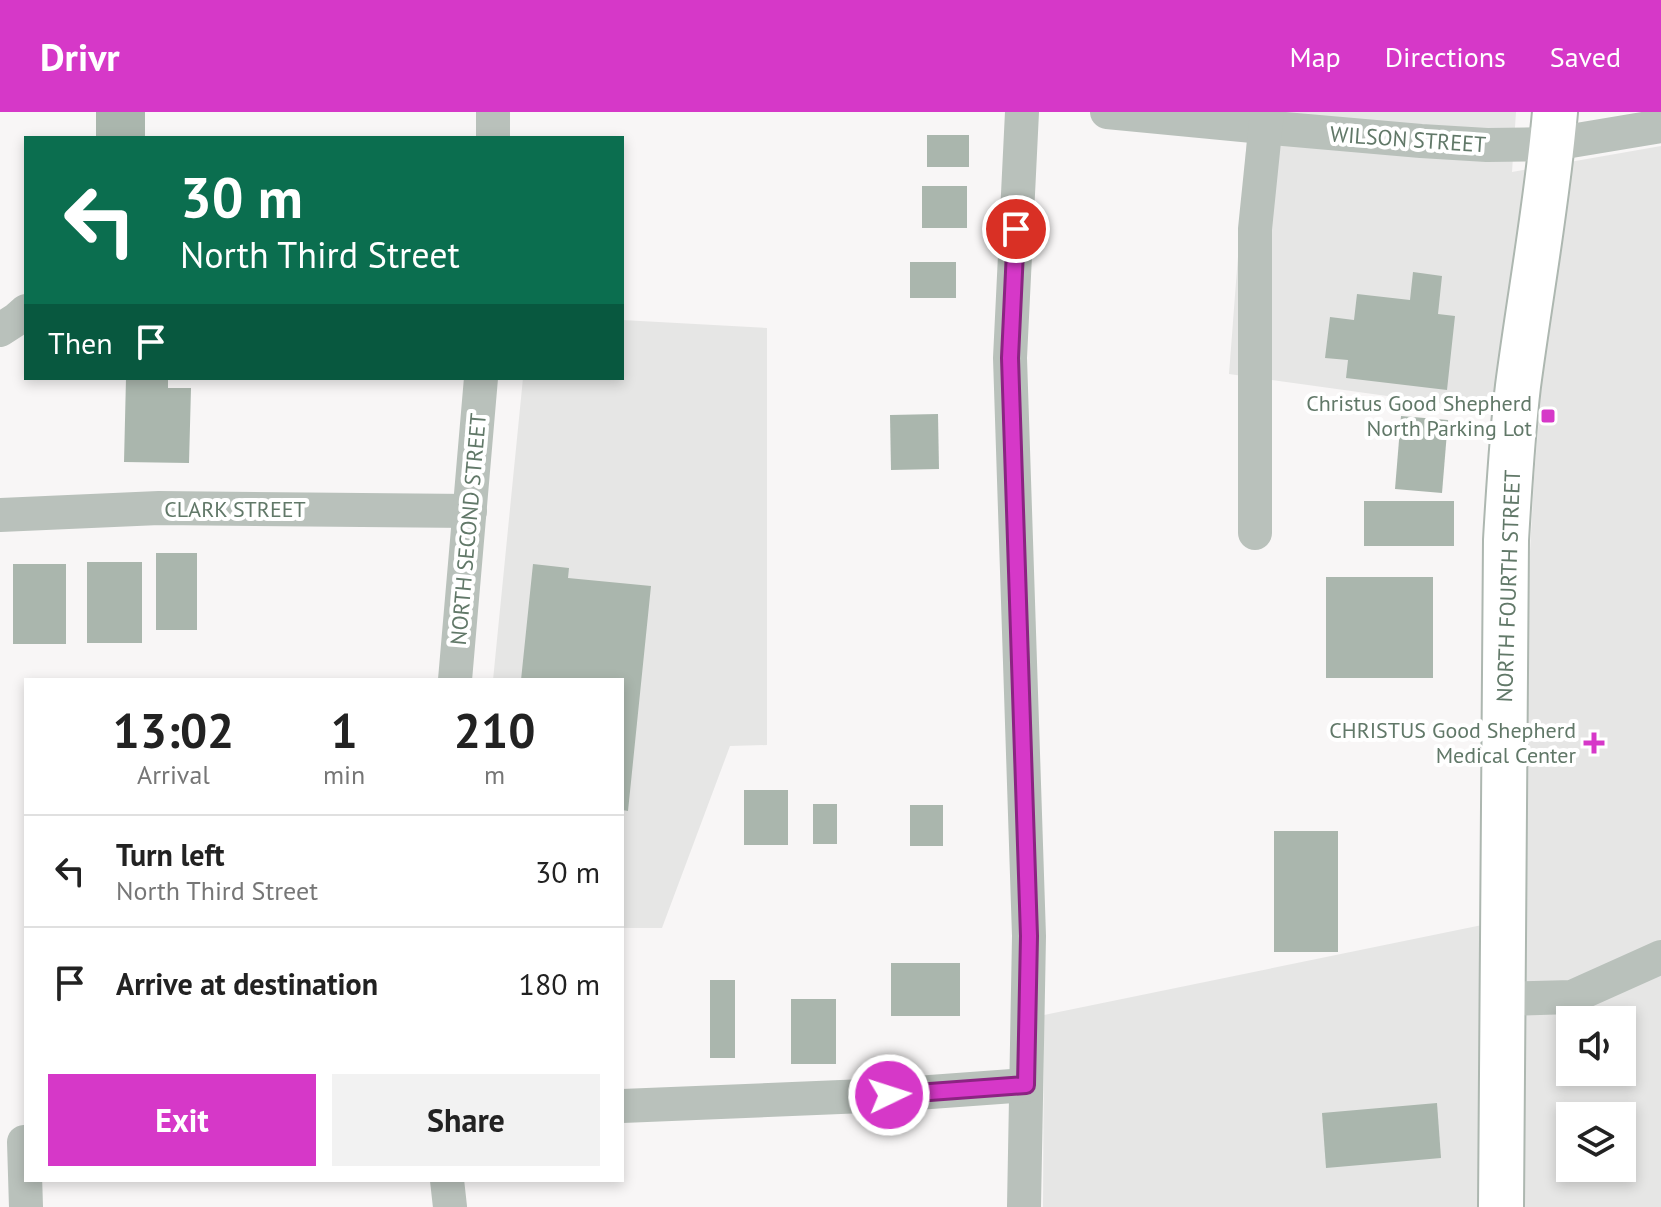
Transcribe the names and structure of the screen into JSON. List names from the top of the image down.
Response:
{
  "streets": {
    "main road": ["NORTH FOURTH STREET"],
    "street": ["WILSON STREET", "CLARK STREET", "NORTH SECOND STREET"]
  },
  "crossings": [
    ["WILSON STREET", "NORTH FOURTH STREET"],
    ["CLARK STREET", "NORTH SECOND STREET"]
  ],
  "places": {
    "transit": ["Christus Good Shepherd North Parking Lot"],
    "health": ["CHRISTUS Good Shepherd Medical Center"]
  },
  "page": {
    "header": "Drivr",
    "nav": ["Map", "Directions", "Saved"],
    "turn": ["30 m", "North Third Street"],
    "then": "Then",
    "eta": [
      "13:02",
      "Arrival",
      "1",
      "min",
      "210",
      "m"
    ],
    "list": [
      {
        "name": "Turn left",
        "note": "North Third Street",
        "value": "30 m"
      },
      {
        "name": "Arrive at destination",
        "value": "180 m"
      }
    ],
    "buttons": ["Exit", "Share"]
  }
}
